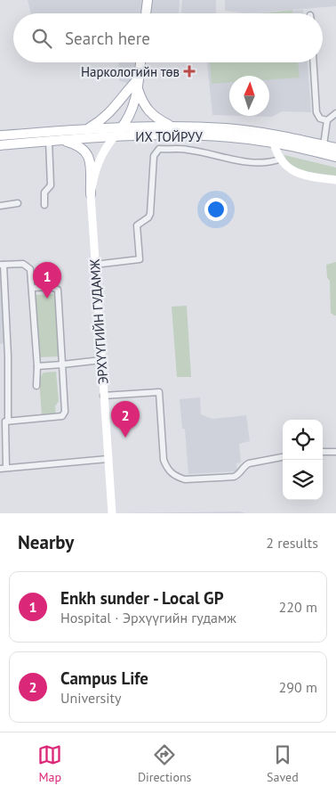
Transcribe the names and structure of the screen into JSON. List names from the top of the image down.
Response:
{
  "streets": {
    "main road": ["ИХ ТОЙРУУ", "ЭРХҮҮГИЙН ГУДАМЖ"]
  },
  "crossings": [
    ["ИХ ТОЙРУУ", "ЭРХҮҮГИЙН ГУДАМЖ"]
  ],
  "places": {
    "health": ["Наркологийн төв"]
  },
  "north": "top",
  "page": {
    "search": "Search here",
    "pins": ["1", "2"],
    "heading": ["Nearby", "2 results"],
    "list": [
      {
        "mark": "1",
        "name": "Enkh sunder - Local GP",
        "note": "Hospital · Эрхүүгийн гудамж",
        "value": "220 m"
      },
      {
        "mark": "2",
        "name": "Campus Life",
        "note": "University",
        "value": "290 m"
      }
    ],
    "nav": ["Map", "Directions", "Saved"]
  }
}
